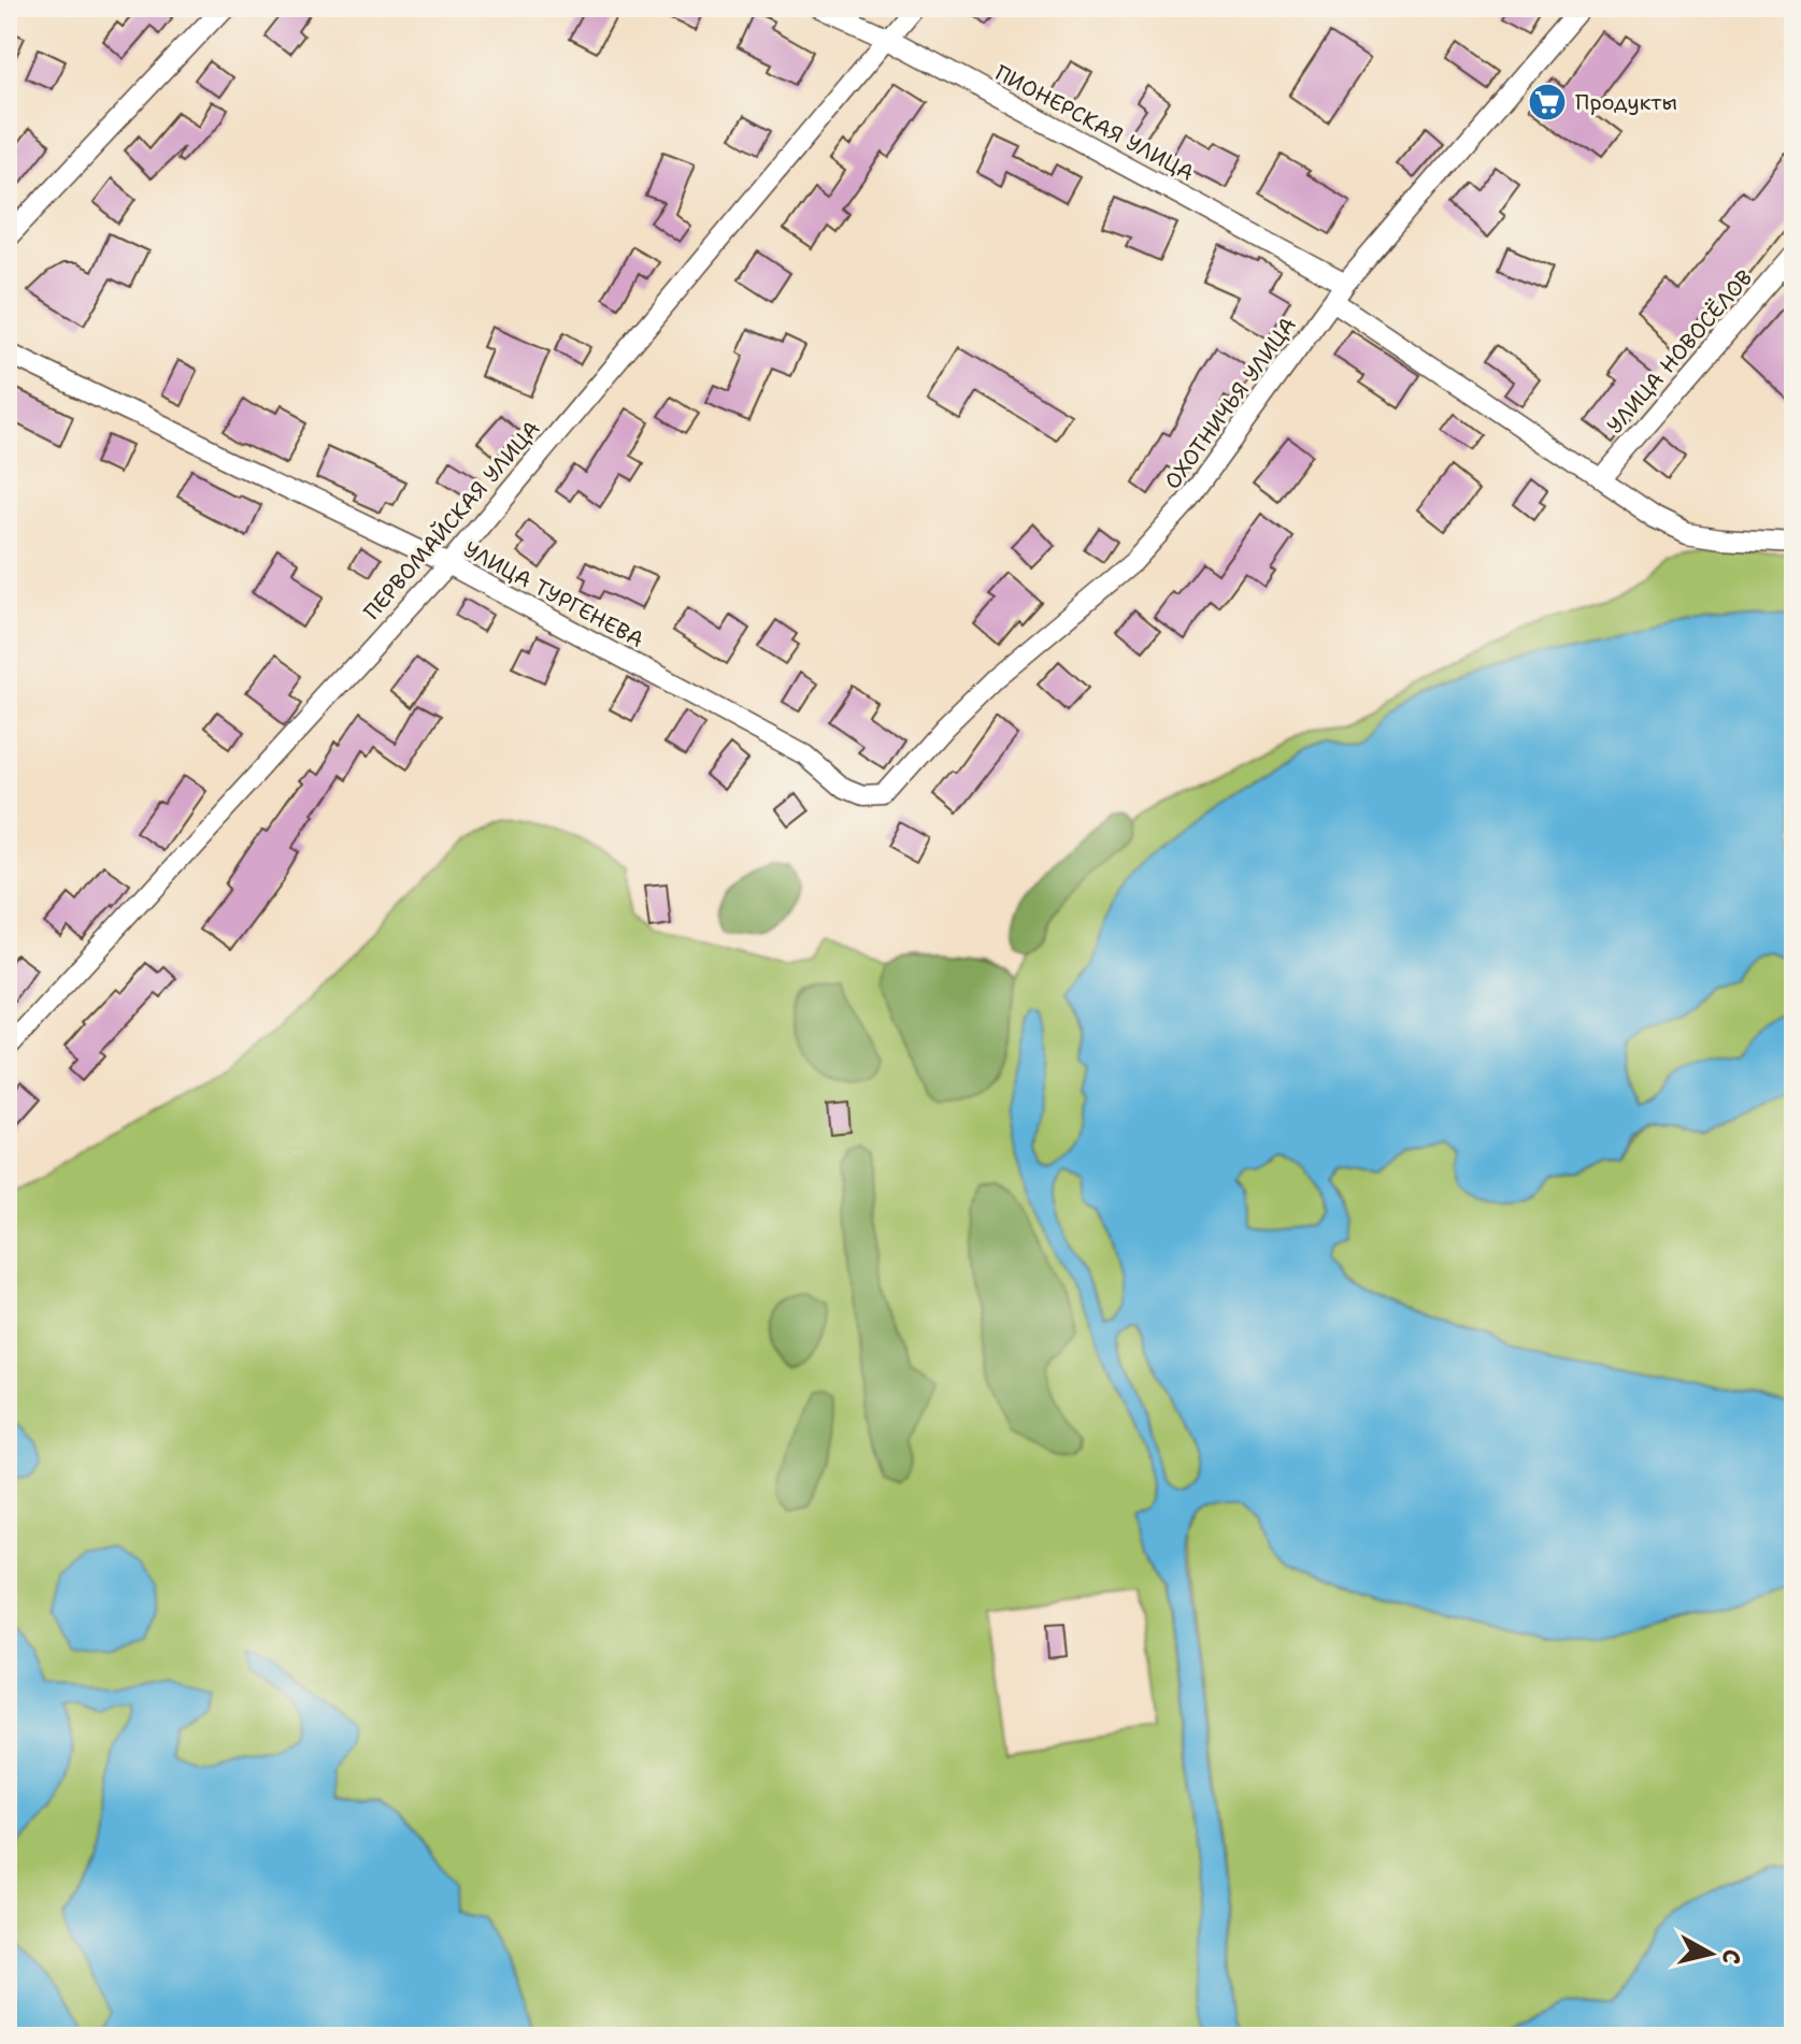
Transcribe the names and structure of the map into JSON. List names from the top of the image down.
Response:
{
  "streets": {
    "street": [
      "ПИОНЕРСКАЯ УЛИЦА",
      "УЛИЦА НОВОСЁЛОВ",
      "ОХОТНИЧЬЯ УЛИЦА",
      "ПЕРВОМАЙСКАЯ УЛИЦА",
      "УЛИЦА ТУРГЕНЕВА"
    ]
  },
  "crossings": [
    ["ПИОНЕРСКАЯ УЛИЦА", "УЛИЦА НОВОСЁЛОВ"],
    ["ПИОНЕРСКАЯ УЛИЦА", "ОХОТНИЧЬЯ УЛИЦА"],
    ["ПИОНЕРСКАЯ УЛИЦА", "ПЕРВОМАЙСКАЯ УЛИЦА"],
    ["ОХОТНИЧЬЯ УЛИЦА", "УЛИЦА ТУРГЕНЕВА"],
    ["ПЕРВОМАЙСКАЯ УЛИЦА", "УЛИЦА ТУРГЕНЕВА"]
  ],
  "places": {
    "supermarket": ["Продукты"]
  },
  "north": "right"
}
